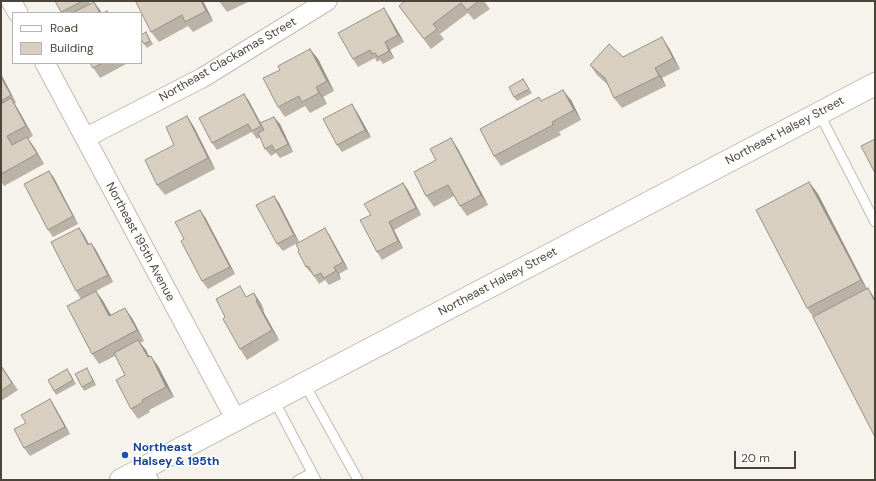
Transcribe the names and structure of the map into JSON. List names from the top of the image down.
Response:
{
  "streets": {
    "street": ["Northeast Clackamas Street", "Northeast Halsey Street", "Northeast 195th Avenue"]
  },
  "crossings": [
    ["Northeast Clackamas Street", "Northeast 195th Avenue"],
    ["Northeast Halsey Street", "Northeast 195th Avenue"]
  ],
  "places": ["Northeast Halsey & 195th"],
  "legend": ["Road", "Building"],
  "scale_bar": "20 m"
}
